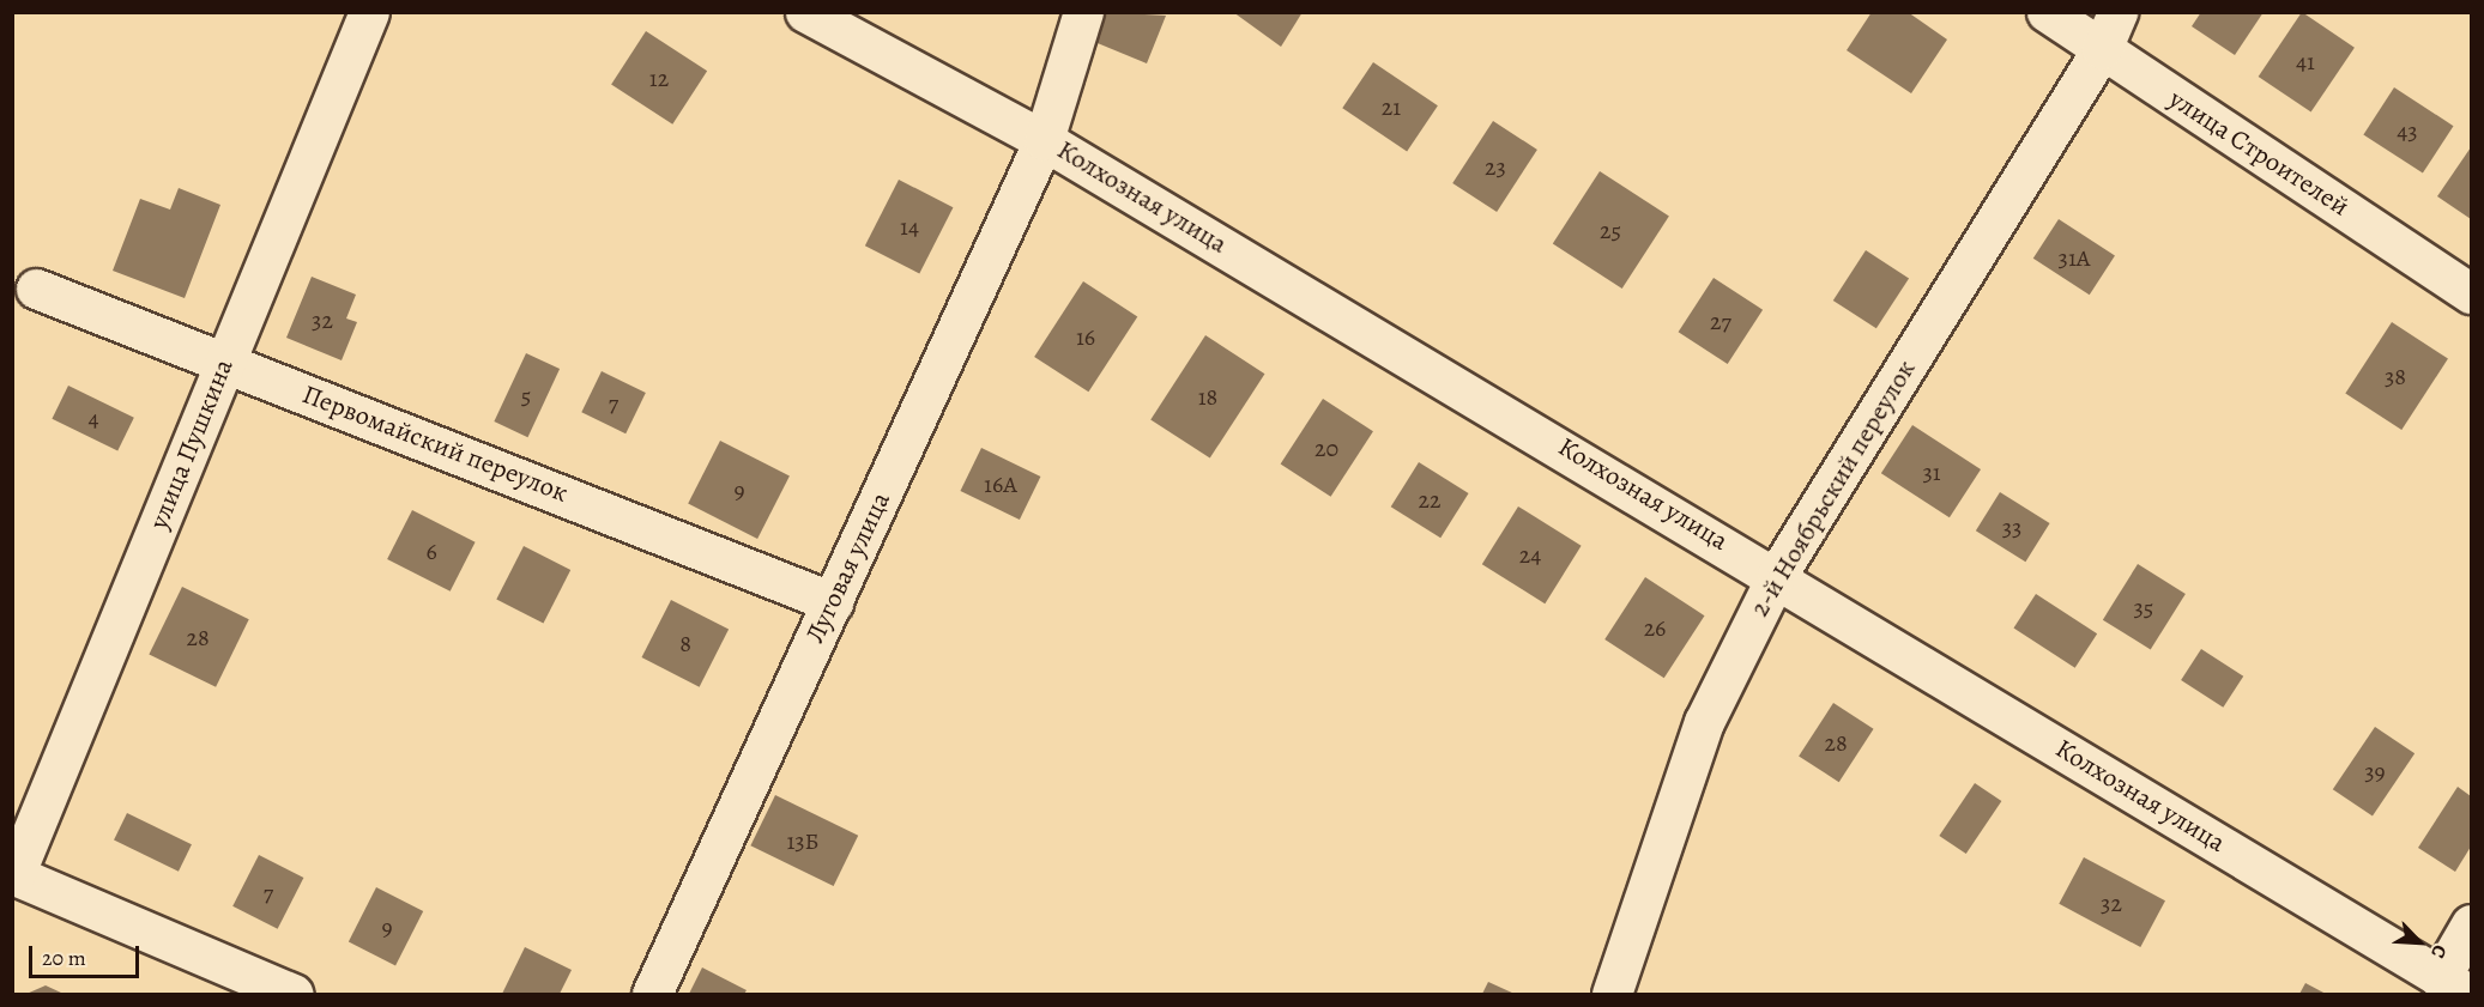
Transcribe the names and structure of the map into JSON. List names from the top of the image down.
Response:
{
  "streets": {
    "street": [
      "улица Строителей",
      "Колхозная улица",
      "улица Пушкина",
      "Первомайский переулок",
      "2-й Ноябрьский переулок",
      "Луговая улица"
    ]
  },
  "crossings": [
    ["улица Строителей", "2-й Ноябрьский переулок"],
    ["Колхозная улица", "2-й Ноябрьский переулок"],
    ["Колхозная улица", "Луговая улица"],
    ["улица Пушкина", "Первомайский переулок"],
    ["Первомайский переулок", "Луговая улица"]
  ],
  "house_numbers": [
    "41",
    "12",
    "21",
    "43",
    "23",
    "14",
    "25",
    "31А",
    "32",
    "27",
    "16",
    "38",
    "5",
    "18",
    "7",
    "4",
    "20",
    "31",
    "16А",
    "9",
    "22",
    "33",
    "6",
    "24",
    "35",
    "26",
    "28",
    "8",
    "28",
    "39",
    "13Б",
    "7",
    "32",
    "9"
  ],
  "scale_bar": "20 m",
  "north": "bottom right"
}
